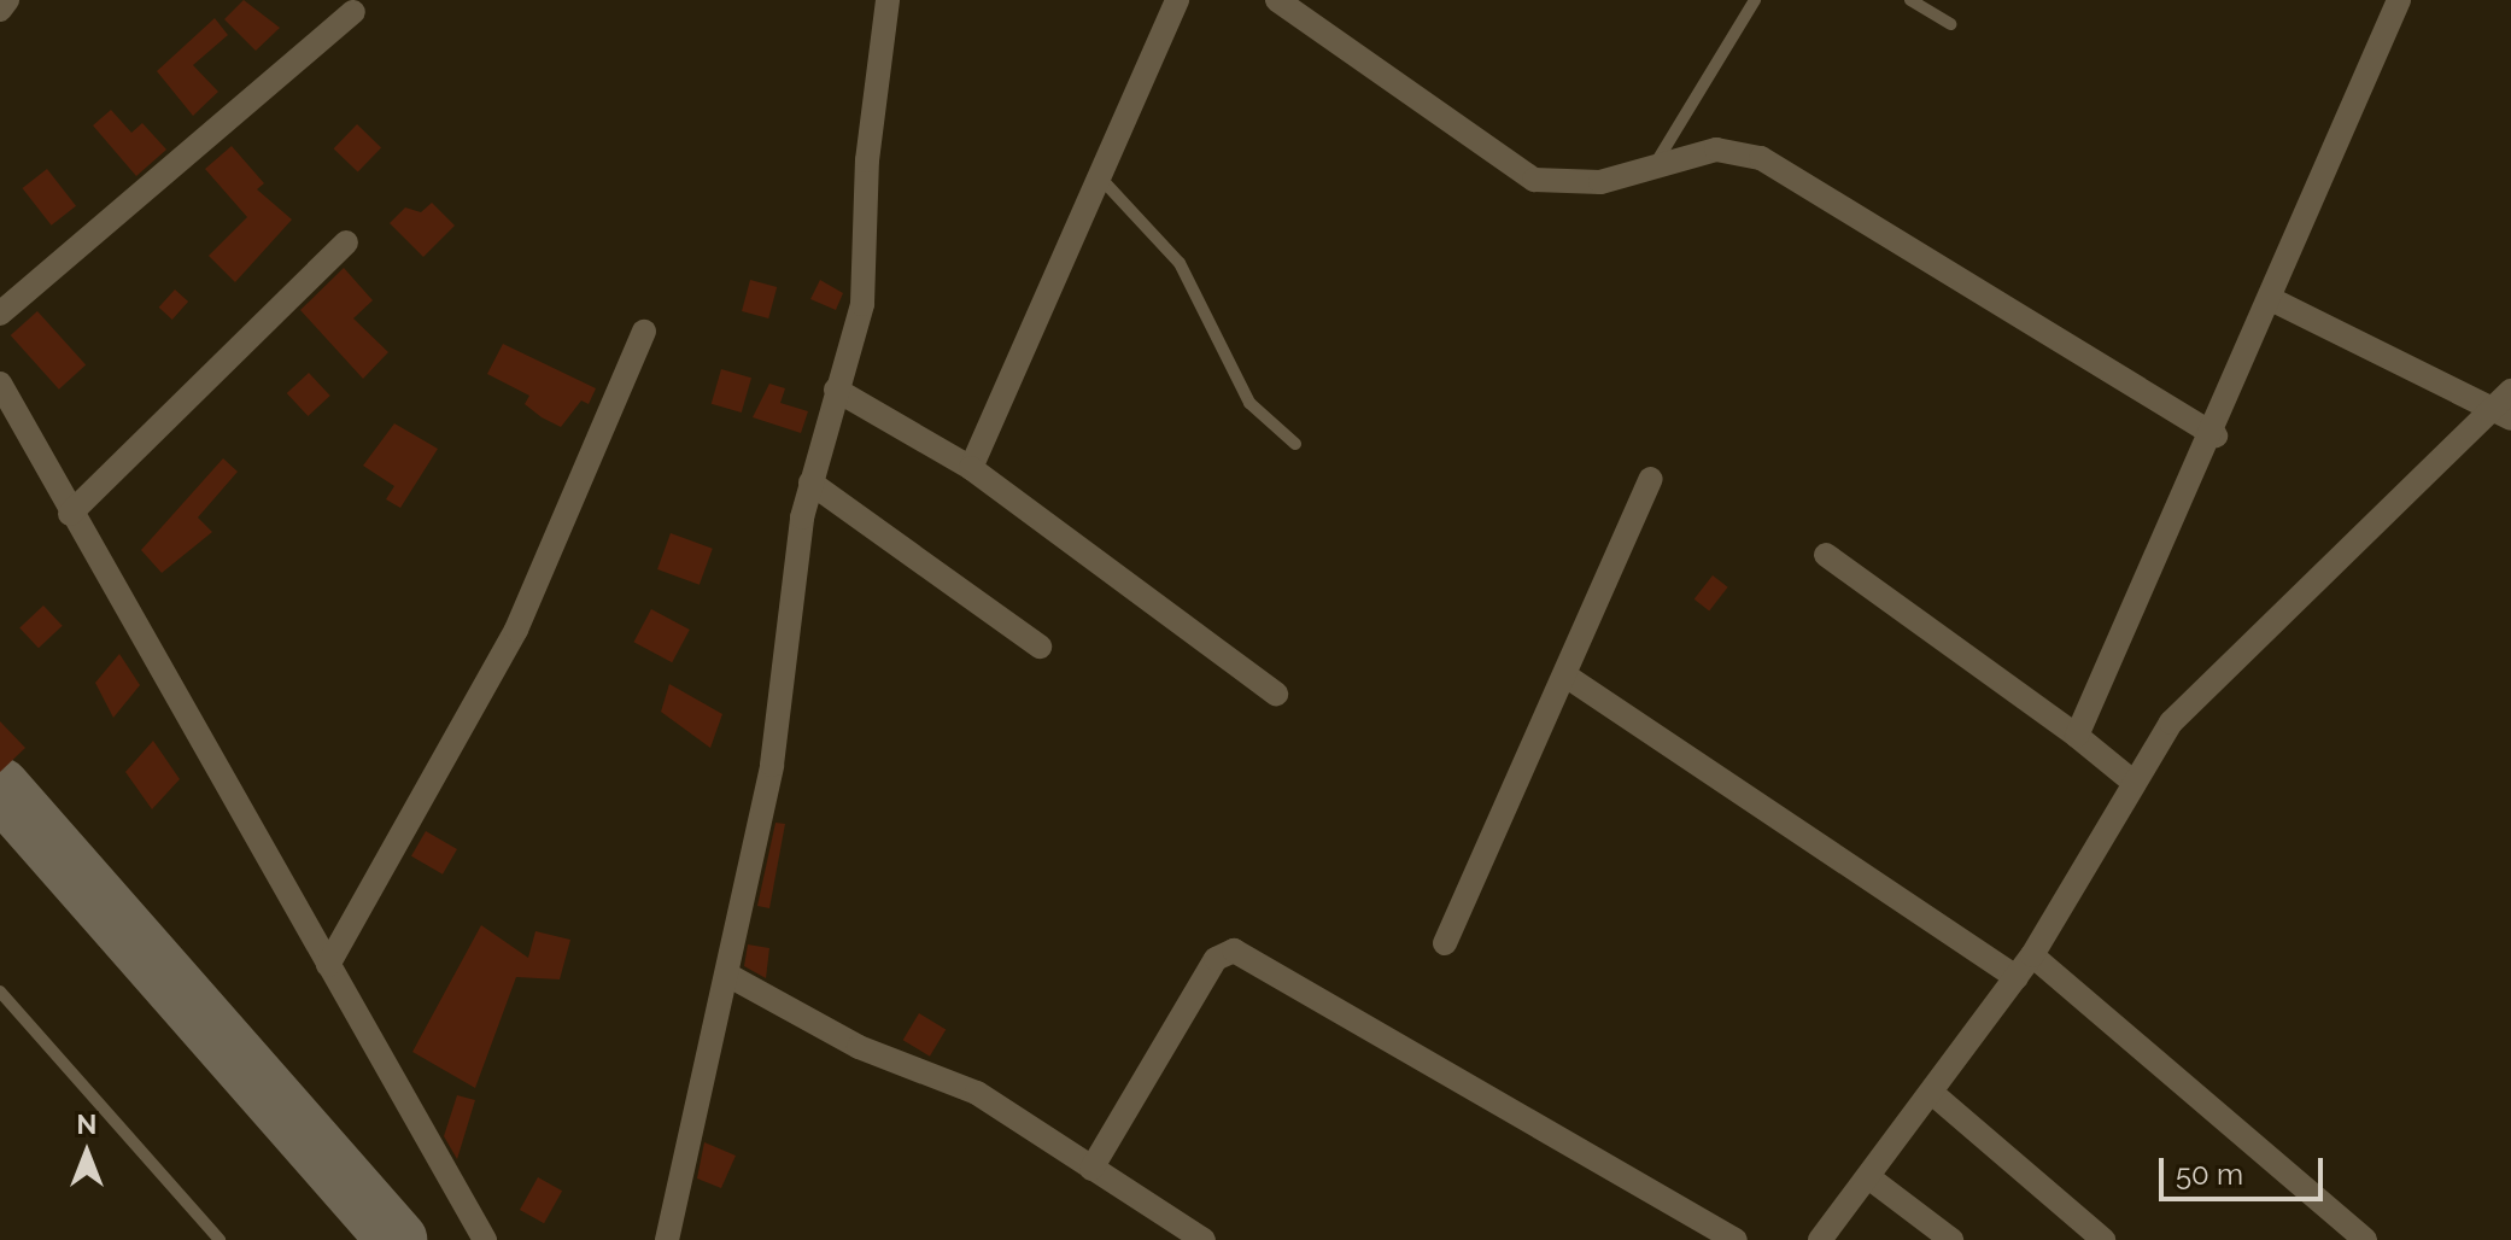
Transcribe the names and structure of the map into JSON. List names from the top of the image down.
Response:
{
  "scale_bar": "50 m",
  "north": "top"
}
